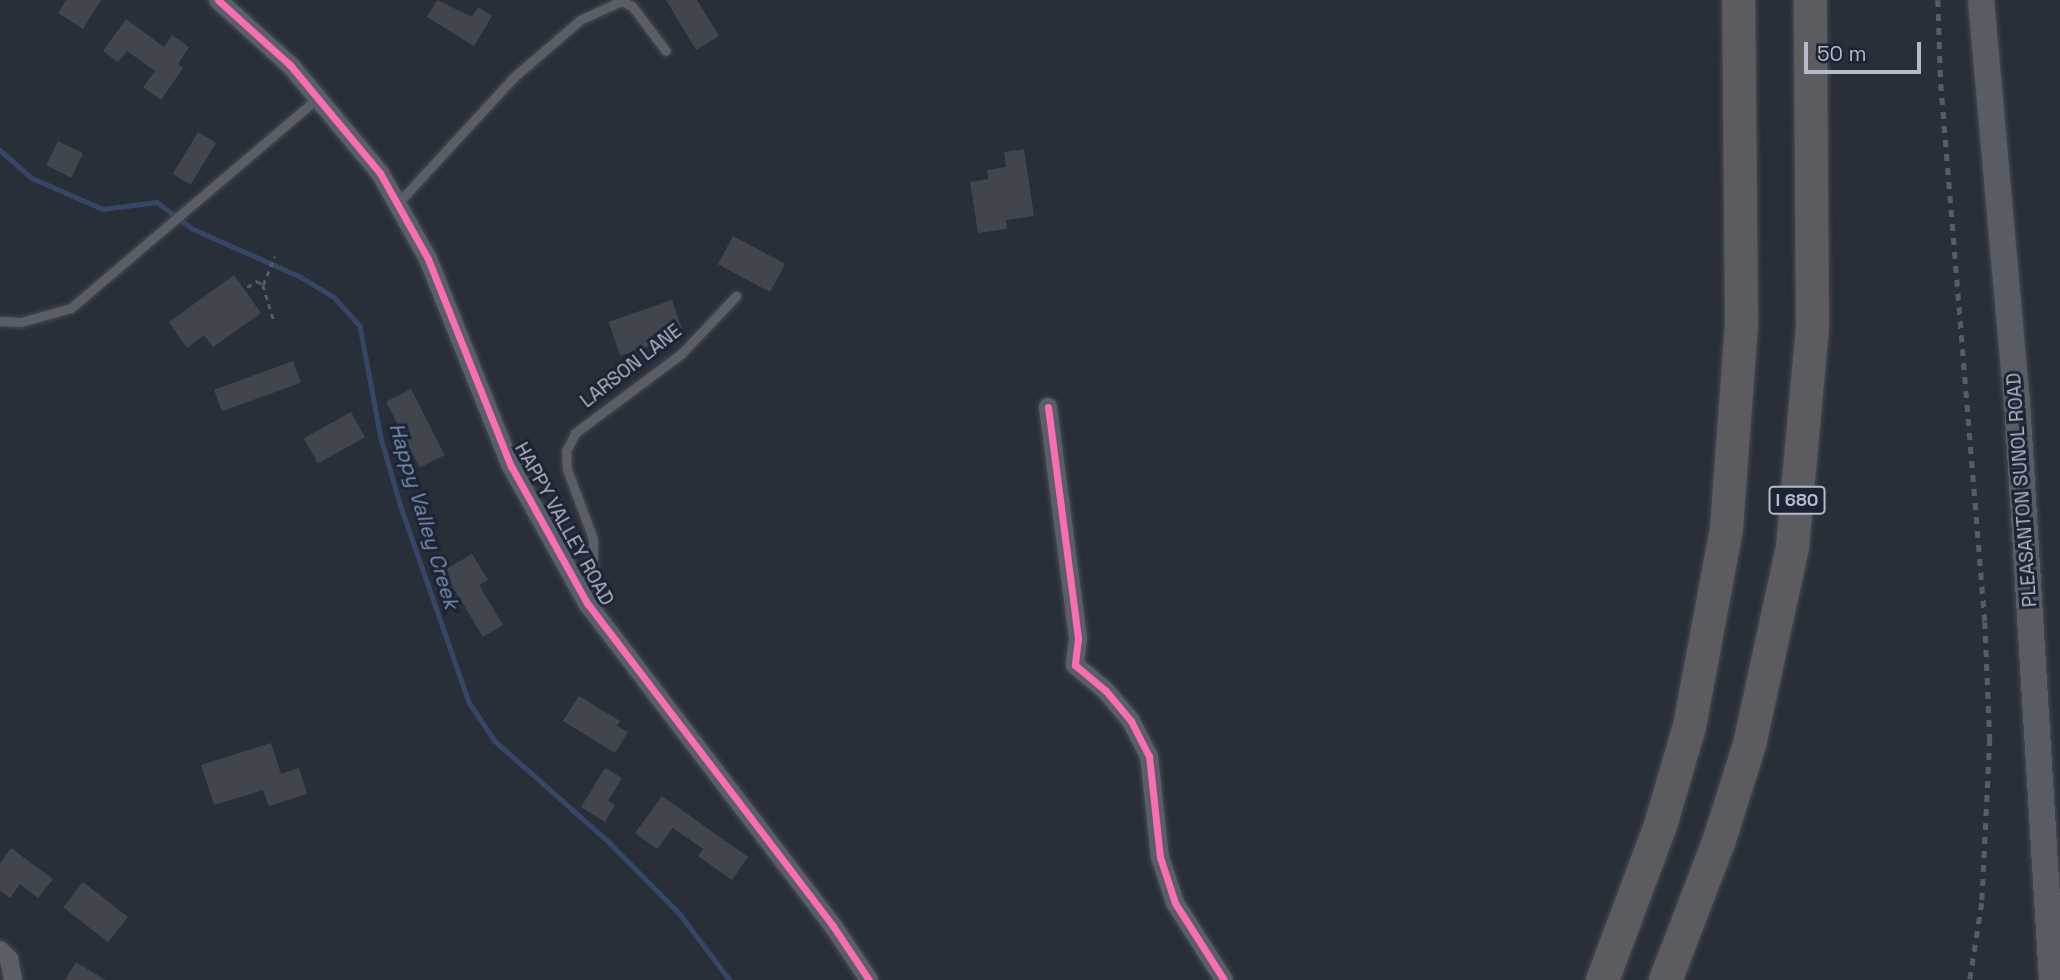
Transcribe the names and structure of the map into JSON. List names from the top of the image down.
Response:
{
  "streets": {
    "highway": ["I 680"],
    "main road": ["PLEASANTON SUNOL ROAD"],
    "street": ["HAPPY VALLEY ROAD"],
    "lane": ["LARSON LANE"]
  },
  "crossings": [
    ["LARSON LANE", "HAPPY VALLEY ROAD"]
  ],
  "water": ["Happy Valley Creek"],
  "scale_bar": "50 m"
}
